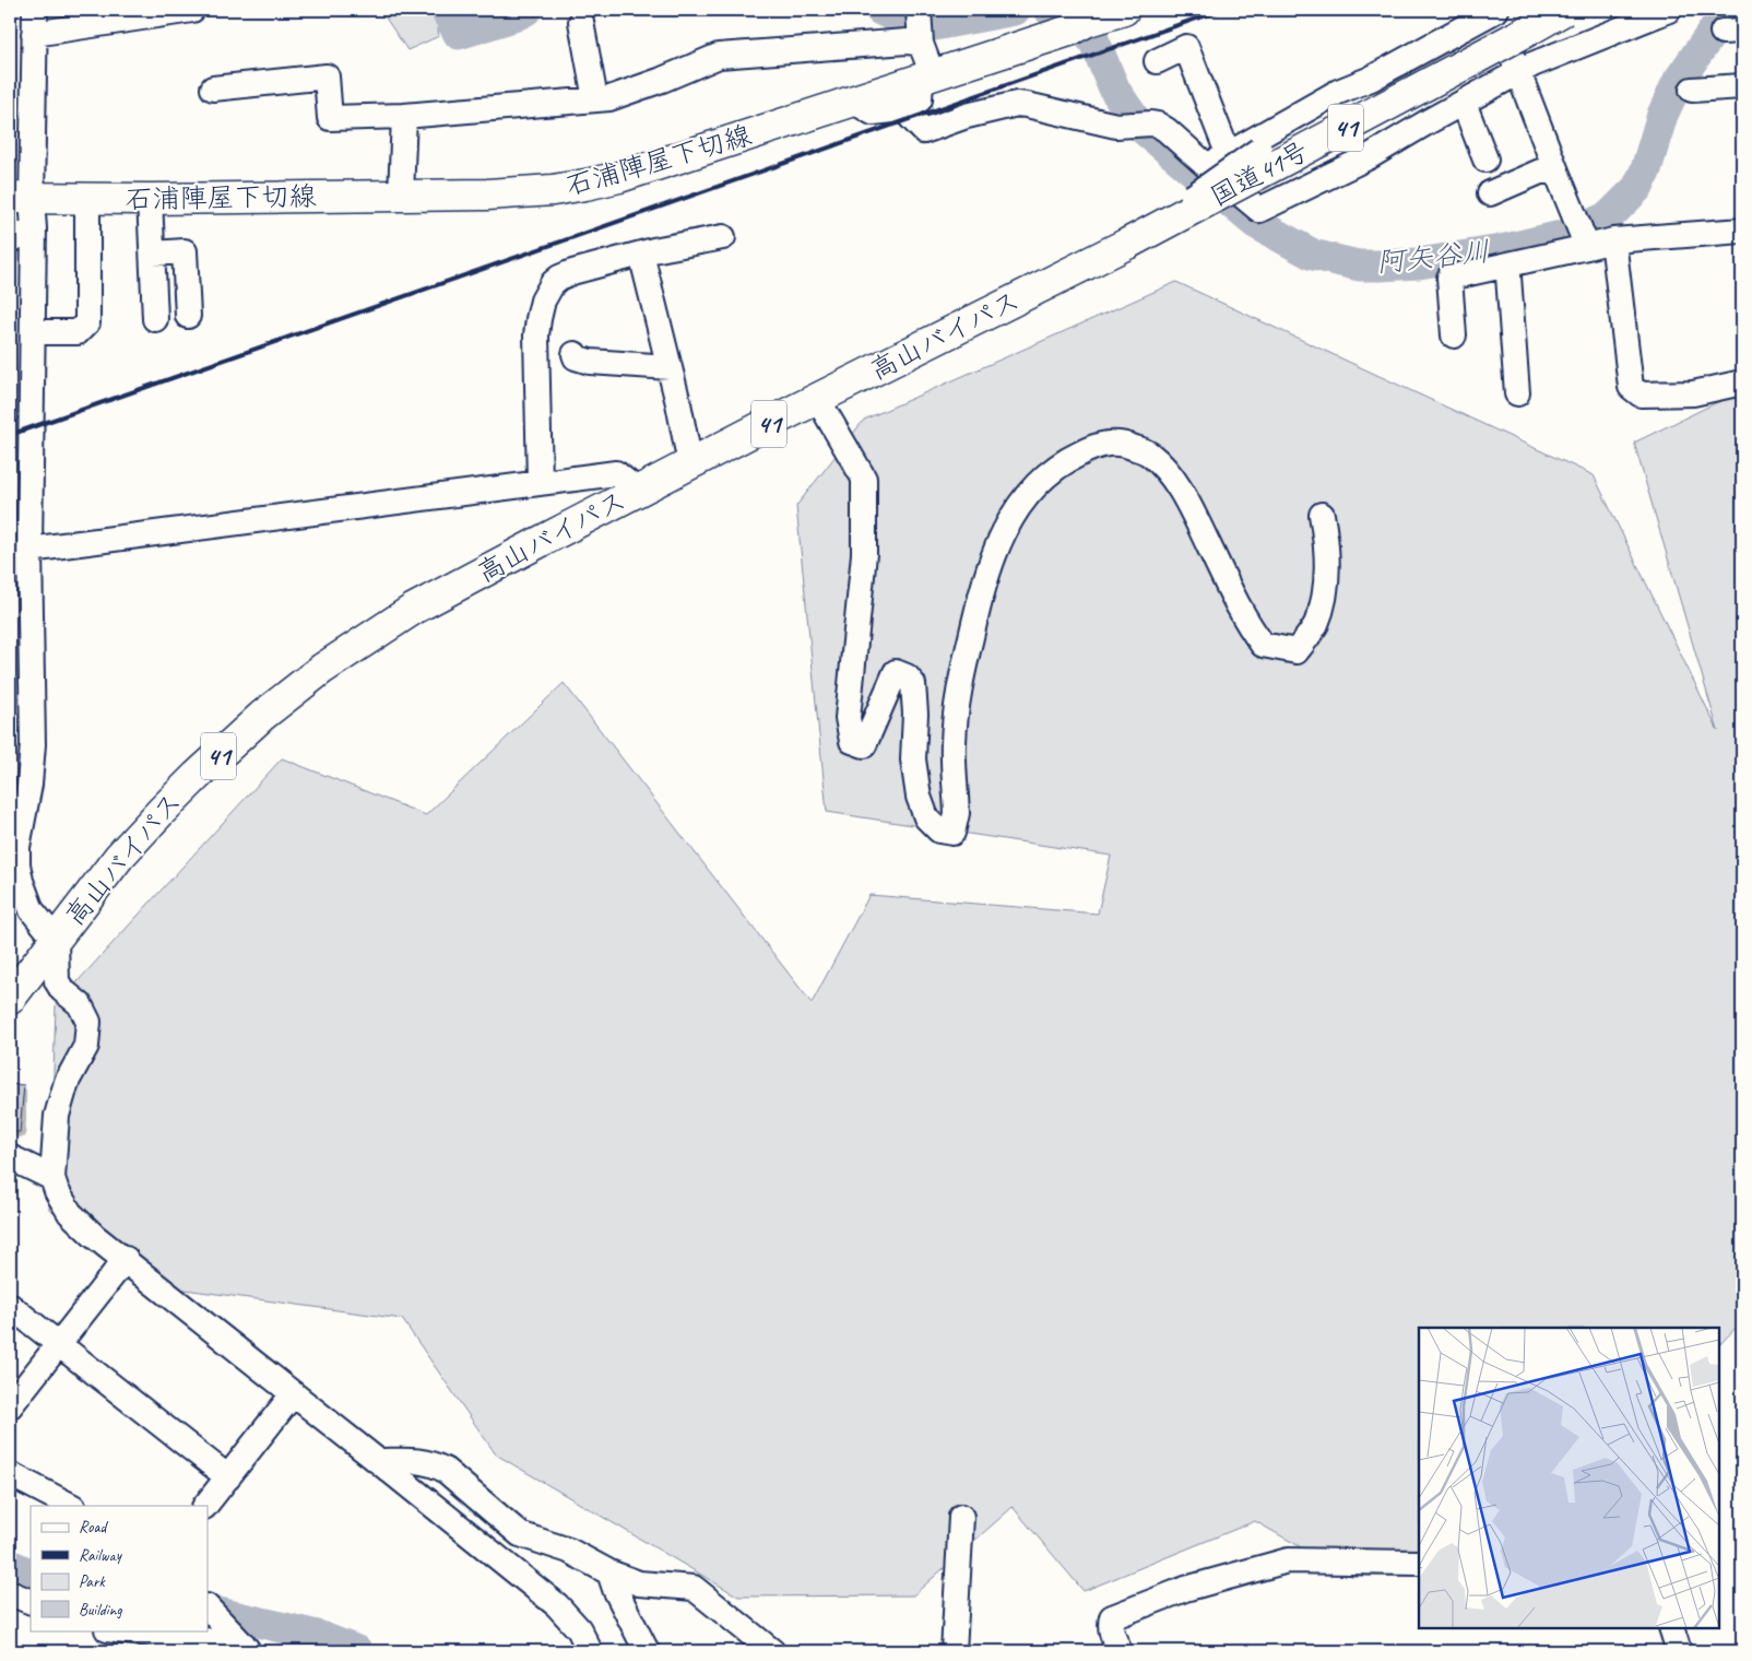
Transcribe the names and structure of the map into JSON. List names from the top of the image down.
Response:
{
  "streets": {
    "main road": [
      "41",
      "石浦陣屋下切線",
      "国道41号",
      "高山バイパス"
    ]
  },
  "crossings": [
    ["国道41号", "高山バイパス"]
  ],
  "water": ["阿矢谷川"],
  "legend": [
    "Road",
    "Railway",
    "Park",
    "Building"
  ]
}
